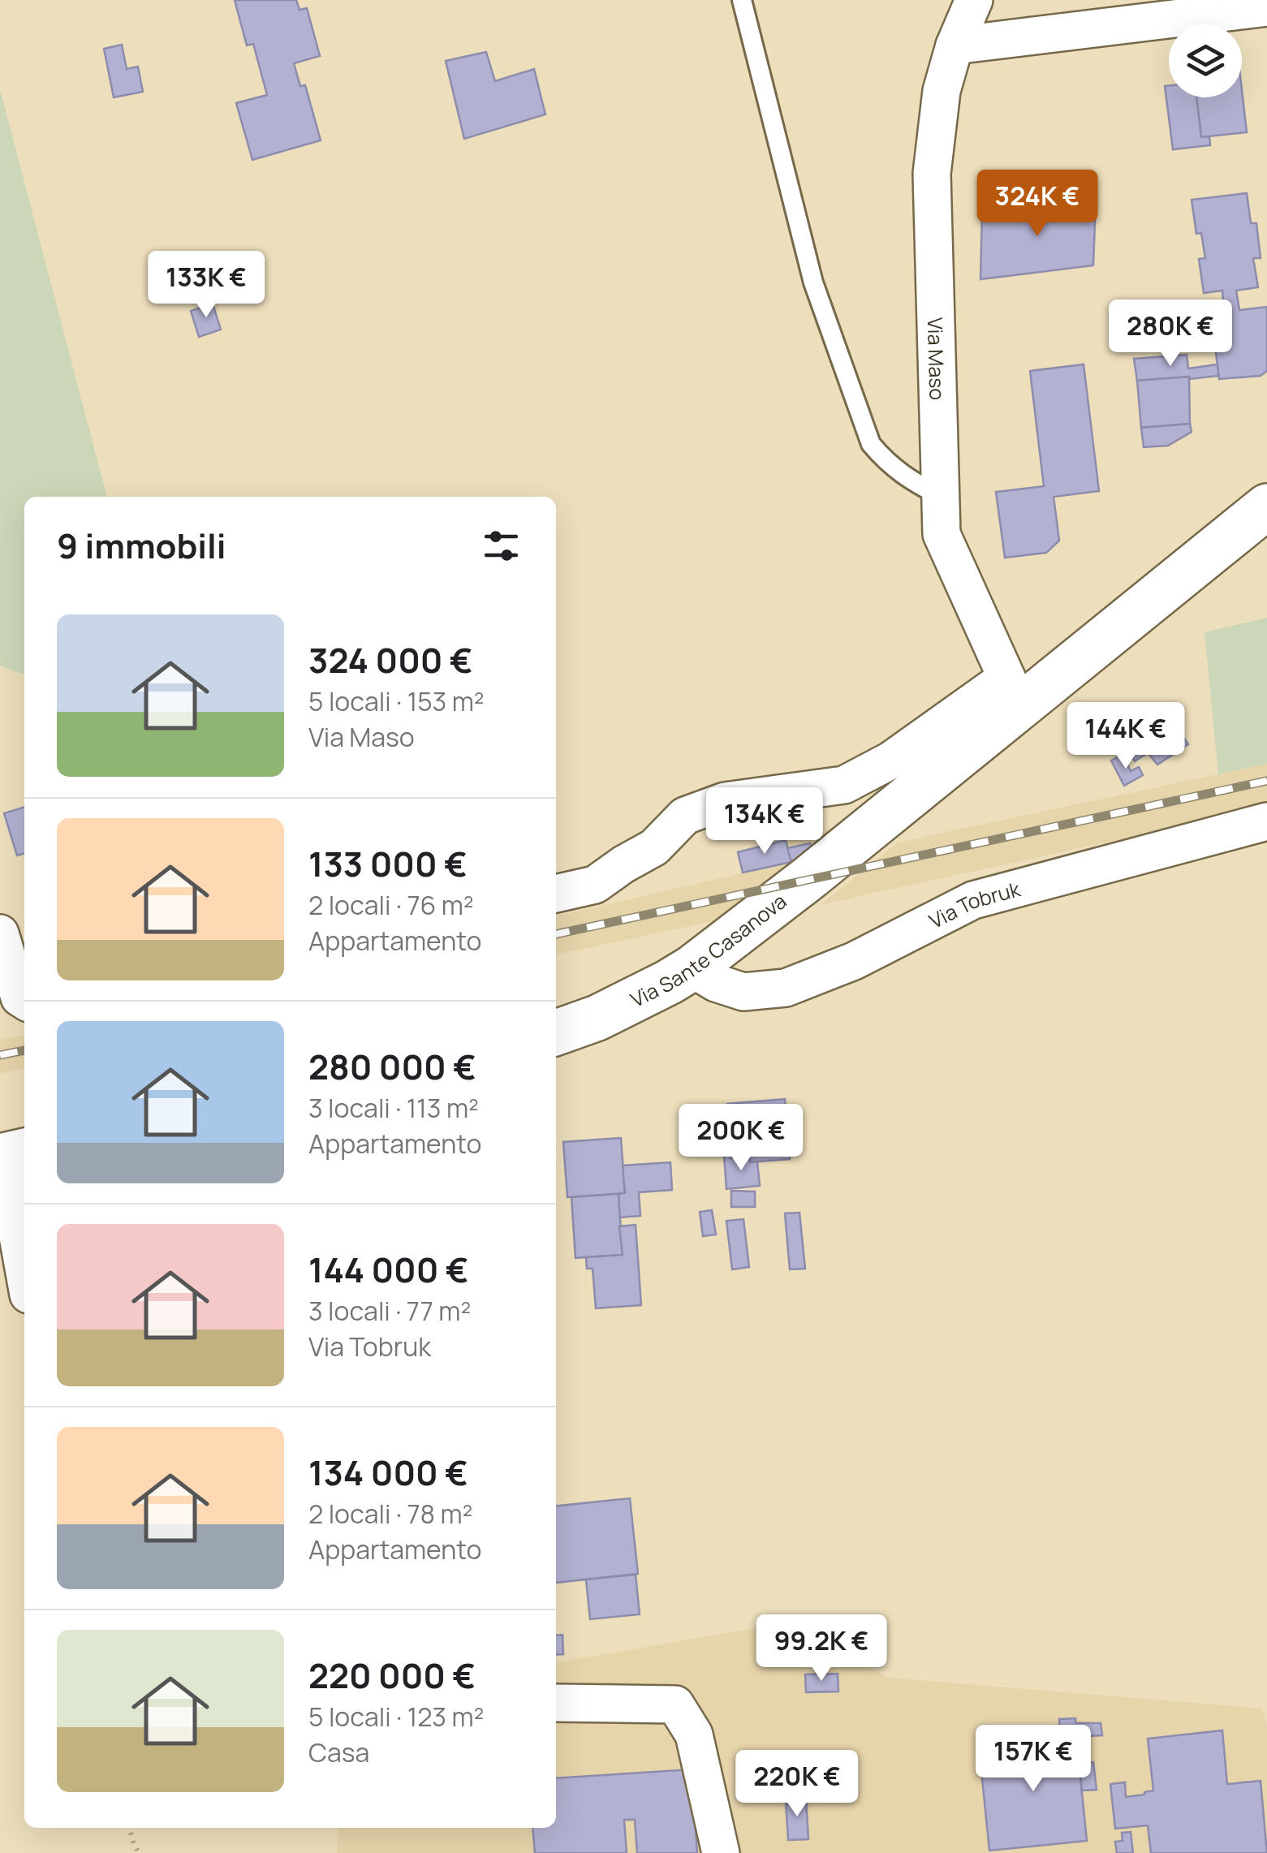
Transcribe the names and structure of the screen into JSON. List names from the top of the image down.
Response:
{
  "streets": {
    "main road": ["Via Sante Casanova"],
    "street": ["Via Maso", "Via Tobruk"]
  },
  "crossings": [
    ["Via Maso", "Via Sante Casanova"],
    ["Via Tobruk", "Via Sante Casanova"]
  ],
  "page": {
    "price": [
      "324K €",
      "133K €",
      "280K €",
      "144K €",
      "134K €",
      "200K €",
      "99.2K €",
      "157K €",
      "220K €"
    ],
    "heading": "9 immobili",
    "list": [
      {
        "name": "324 000 €",
        "note": "5 locali · 153 m² · Via Maso"
      },
      {
        "name": "133 000 €",
        "note": "2 locali · 76 m² · Appartamento"
      },
      {
        "name": "280 000 €",
        "note": "3 locali · 113 m² · Appartamento"
      },
      {
        "name": "144 000 €",
        "note": "3 locali · 77 m² · Via Tobruk"
      },
      {
        "name": "134 000 €",
        "note": "2 locali · 78 m² · Appartamento"
      },
      {
        "name": "220 000 €",
        "note": "5 locali · 123 m² · Casa"
      }
    ]
  }
}
